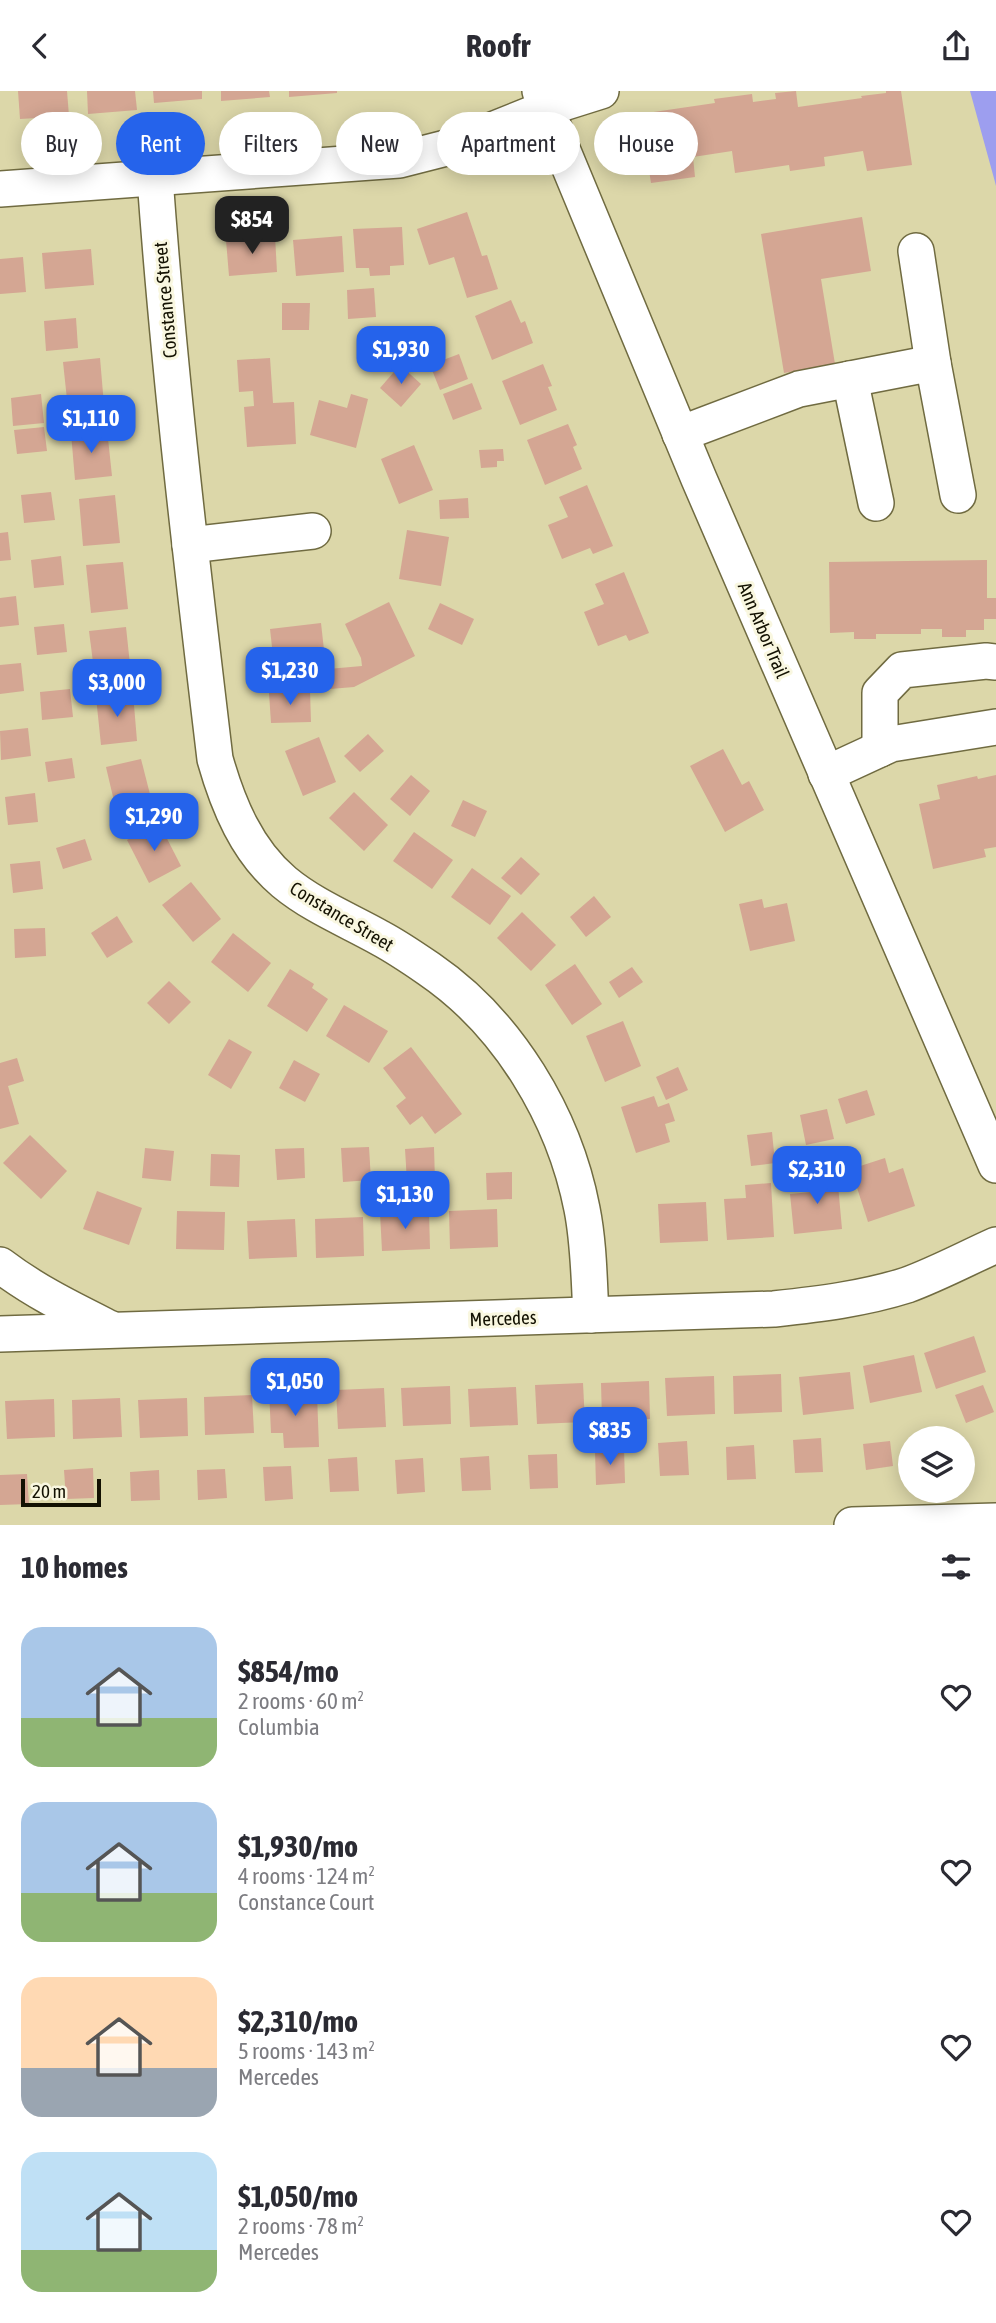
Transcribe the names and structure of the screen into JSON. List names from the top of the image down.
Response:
{
  "streets": {
    "street": ["Constance Street", "Ann Arbor Trail", "Mercedes"]
  },
  "crossings": [
    ["Constance Street", "Mercedes"]
  ],
  "scale_bar": "20 m",
  "page": {
    "header": "Roofr",
    "chip": [
      "Buy",
      "Rent",
      "Filters",
      "New",
      "Apartment",
      "House"
    ],
    "price": [
      "$854",
      "$1,930",
      "$1,110",
      "$1,230",
      "$3,000",
      "$1,290",
      "$2,310",
      "$1,130",
      "$1,050",
      "$835"
    ],
    "scale": "20 m",
    "heading": "10 homes",
    "list": [
      {
        "name": "$854/mo",
        "note": "2 rooms · 60 m² · Columbia"
      },
      {
        "name": "$1,930/mo",
        "note": "4 rooms · 124 m² · Constance Court"
      },
      {
        "name": "$2,310/mo",
        "note": "5 rooms · 143 m² · Mercedes"
      },
      {
        "name": "$1,050/mo",
        "note": "2 rooms · 78 m² · Mercedes"
      }
    ]
  }
}
